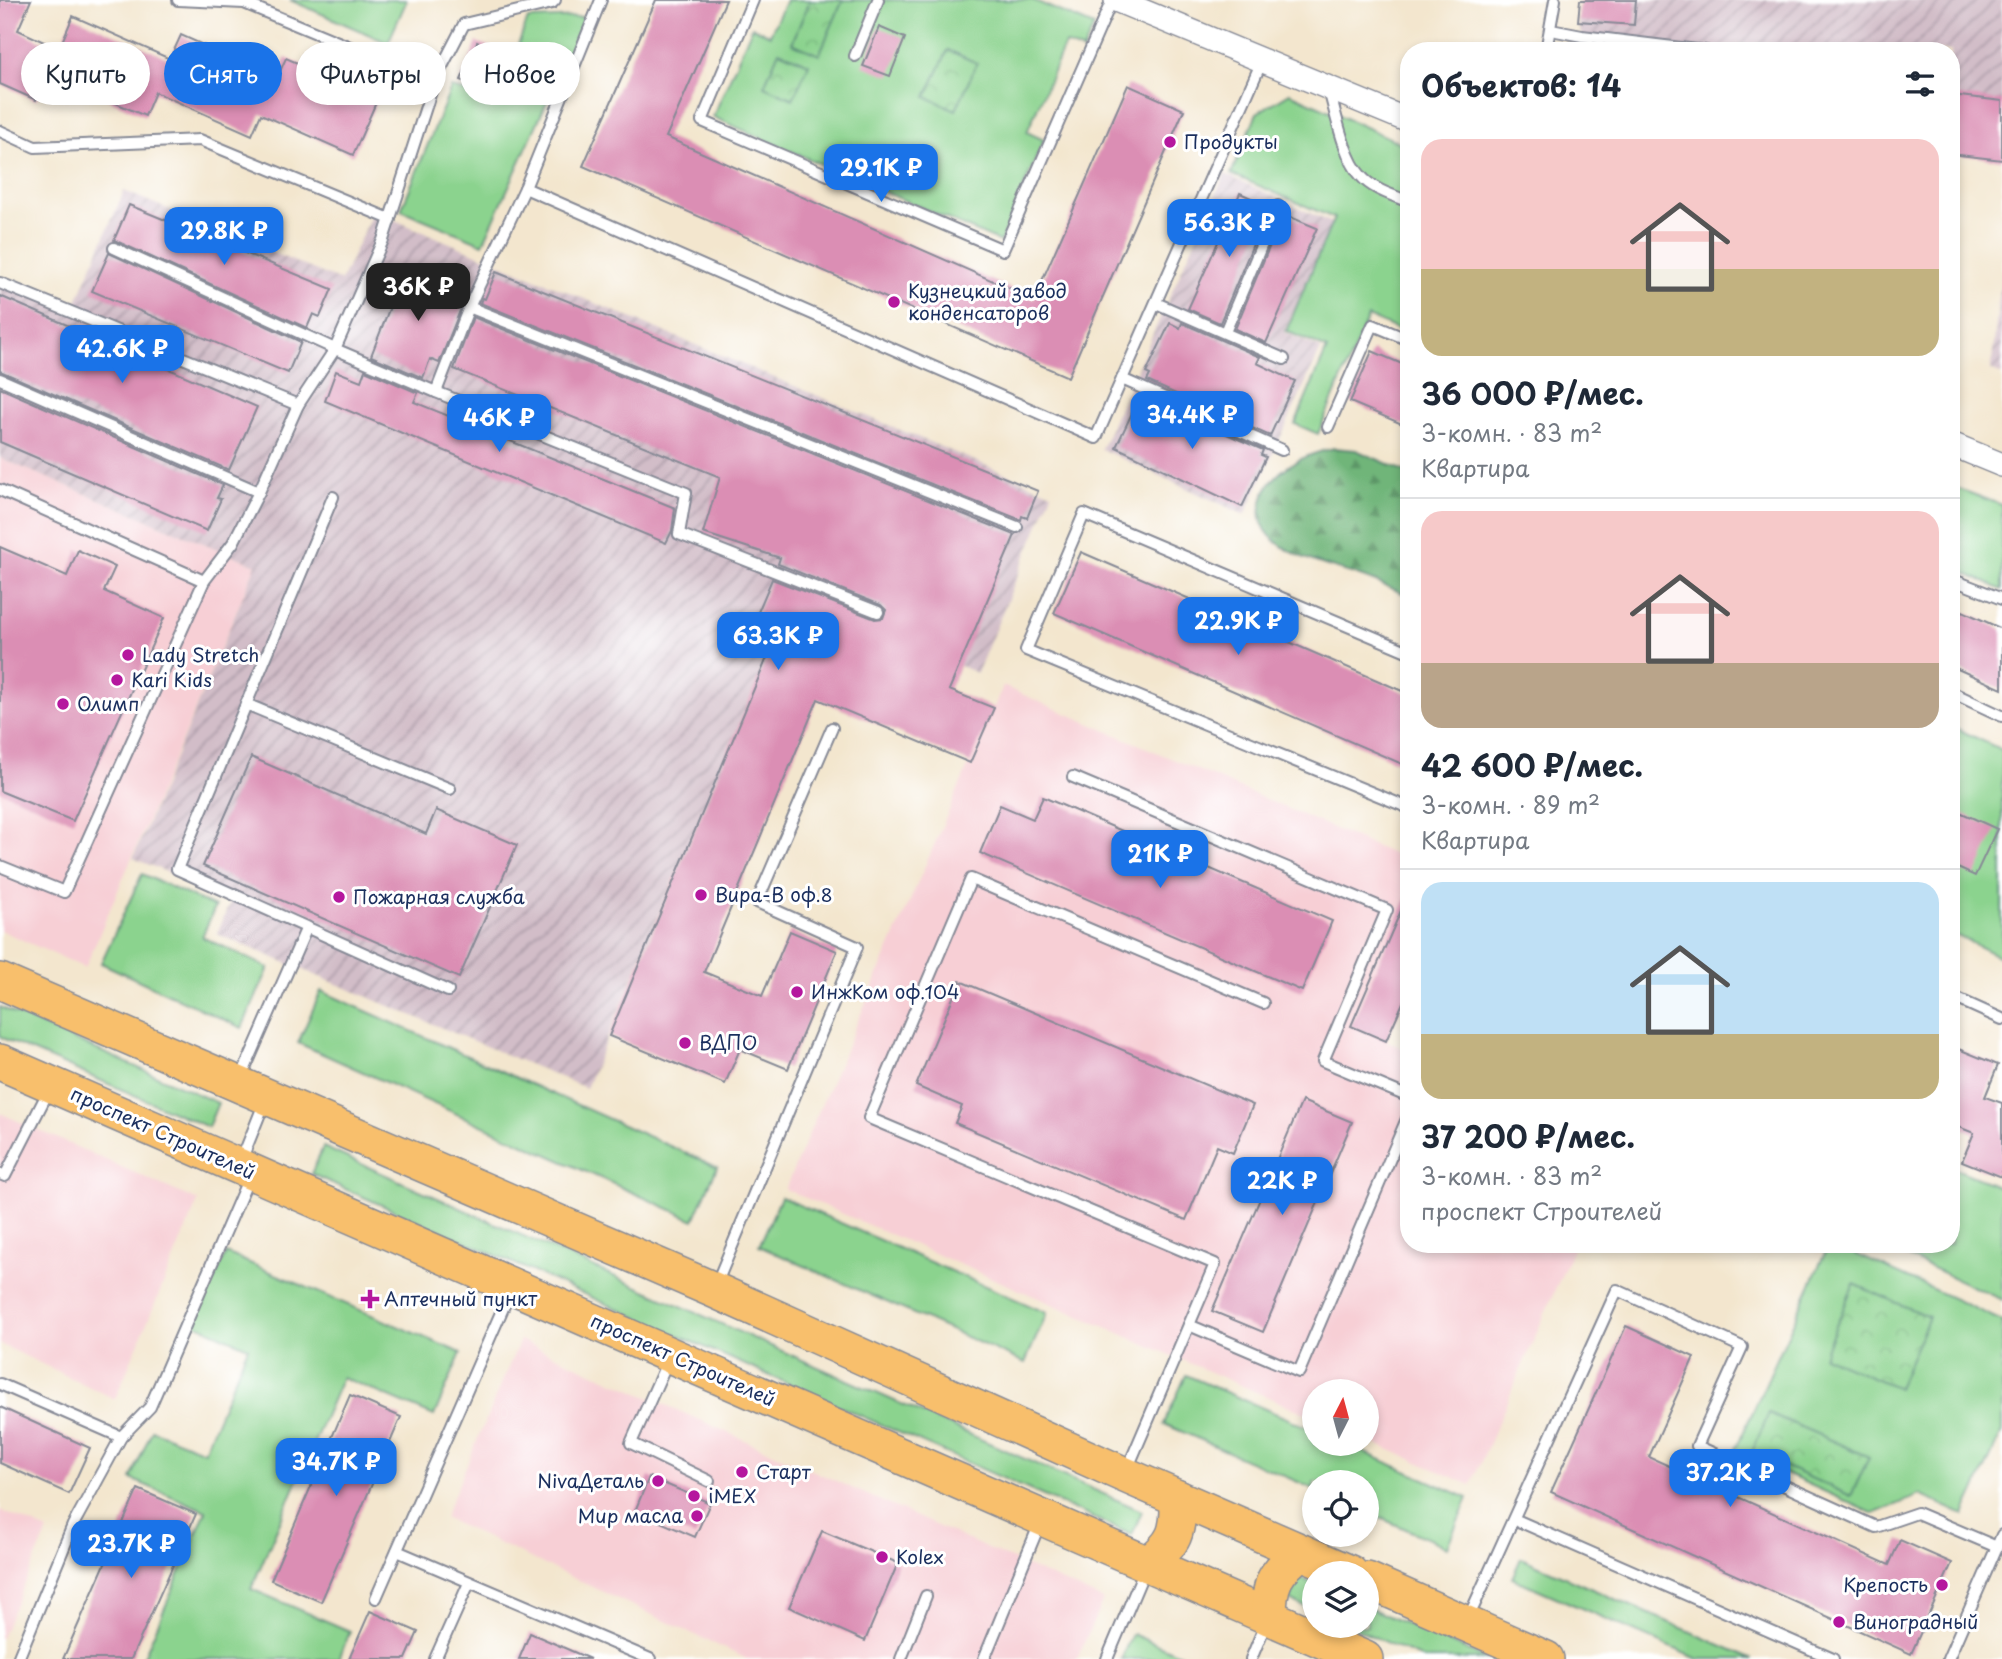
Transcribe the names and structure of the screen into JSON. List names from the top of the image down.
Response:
{
  "streets": {
    "main road": ["проспект Строителей"]
  },
  "places": {
    "other": [
      "Продукты",
      "Кузнецкий завод конденсаторов",
      "Lady Stretch",
      "Kari Kids",
      "Олимп",
      "Вира-В оф.8",
      "Пожарная служба",
      "ИнжКом оф.104",
      "ВДПО",
      "Старт",
      "NivaДеталь",
      "iMEX",
      "Мир масла",
      "Kolex",
      "Крепость",
      "Виноградный"
    ],
    "health": ["Аптечный пункт"]
  },
  "north": "top",
  "page": {
    "chip": [
      "Купить",
      "Снять",
      "Фильтры",
      "Новое"
    ],
    "heading": "Объектов: 14",
    "list": [
      {
        "name": "36 000 ₽/мес.",
        "note": "3-комн. · 83 m² · Квартира"
      },
      {
        "name": "42 600 ₽/мес.",
        "note": "3-комн. · 89 m² · Квартира"
      },
      {
        "name": "37 200 ₽/мес.",
        "note": "3-комн. · 83 m² · проспект Строителей"
      }
    ],
    "price": [
      "29.1K ₽",
      "56.3K ₽",
      "29.8K ₽",
      "36K ₽",
      "42.6K ₽",
      "34.4K ₽",
      "46K ₽",
      "22.9K ₽",
      "63.3K ₽",
      "21K ₽",
      "22K ₽",
      "34.7K ₽",
      "37.2K ₽",
      "23.7K ₽"
    ]
  }
}
